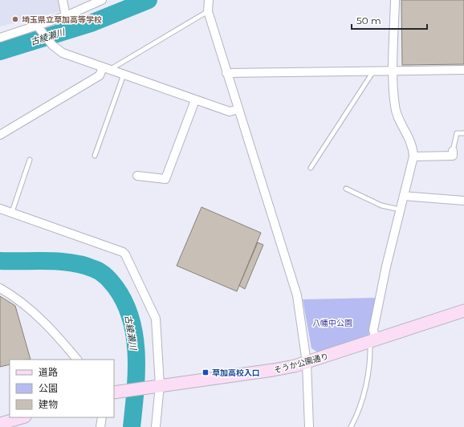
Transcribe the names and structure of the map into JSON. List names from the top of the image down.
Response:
{
  "streets": {
    "street": ["そうか公園通り"]
  },
  "water": ["古綾瀬川"],
  "parks": ["八幡中公園"],
  "places": {
    "other": ["埼玉県立草加高等学校"],
    "transit": ["草加高校入口"]
  },
  "legend": ["道路", "公園", "建物"],
  "scale_bar": "50 m"
}
